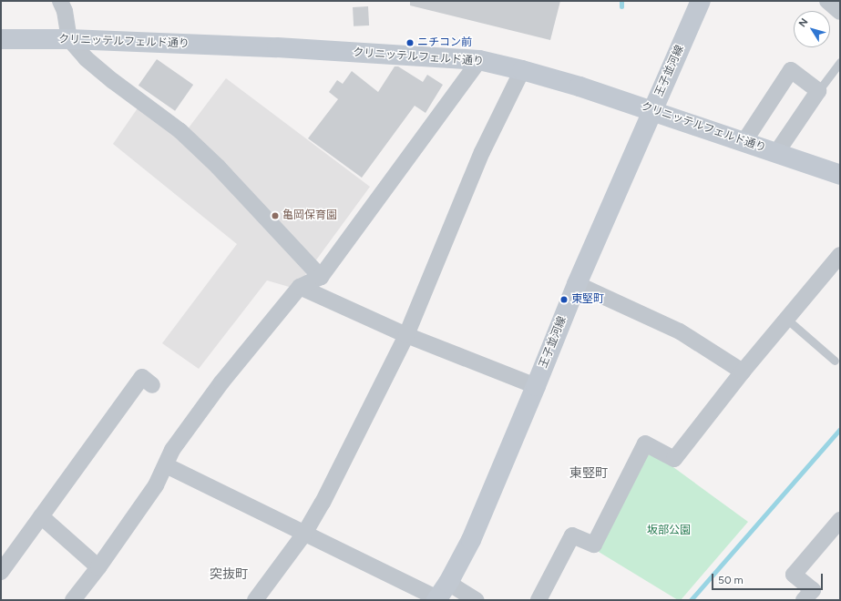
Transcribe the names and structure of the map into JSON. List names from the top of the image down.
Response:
{
  "streets": {
    "street": ["クリニッテルフェルド通り", "王子並河線"]
  },
  "crossings": [
    ["クリニッテルフェルド通り", "王子並河線"]
  ],
  "districts": ["東竪町", "突抜町"],
  "parks": ["坂部公園"],
  "places": ["ニチコン前", "亀岡保育園", "東堅町"],
  "scale_bar": "50 m",
  "north": "top left"
}
